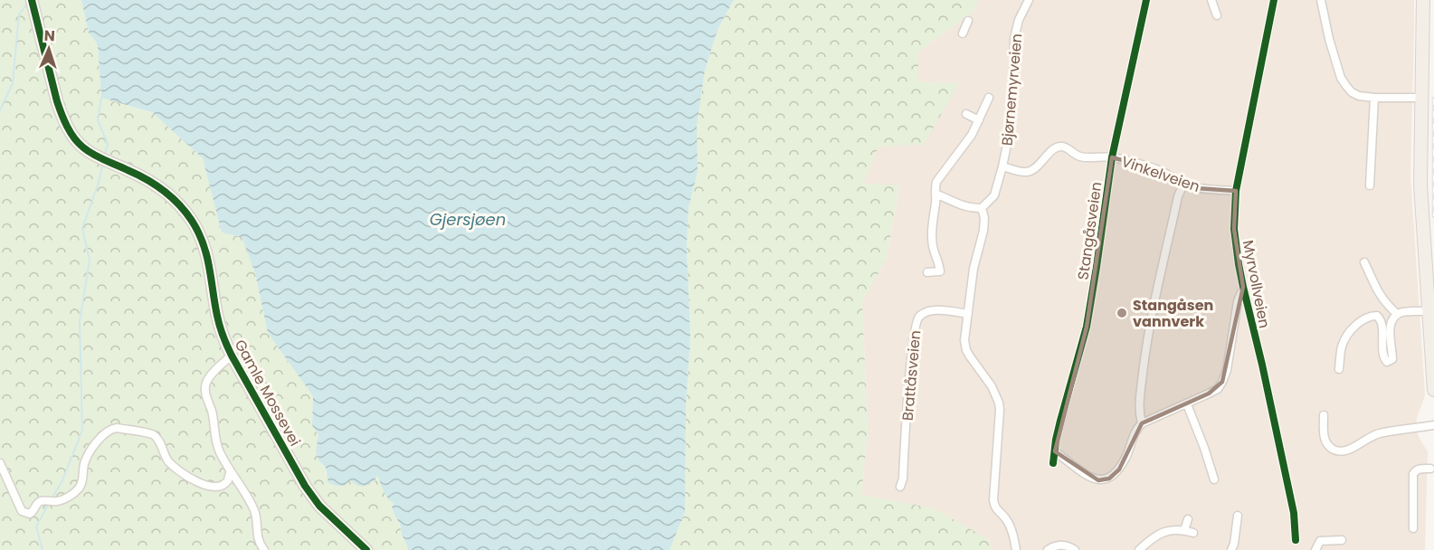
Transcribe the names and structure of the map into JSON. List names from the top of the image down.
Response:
{
  "streets": {
    "main road": ["Gamle Mossevei"],
    "street": [
      "Bjørnemyrveien",
      "Vinkelveien",
      "Stangåsveien",
      "Myrvollveien",
      "Brattåsveien"
    ]
  },
  "crossings": [
    ["Bjørnemyrveien", "Vinkelveien"],
    ["Vinkelveien", "Stangåsveien"],
    ["Vinkelveien", "Myrvollveien"]
  ],
  "water": ["Gjersjøen"],
  "places": ["Stangåsen vannverk"],
  "north": "top"
}
